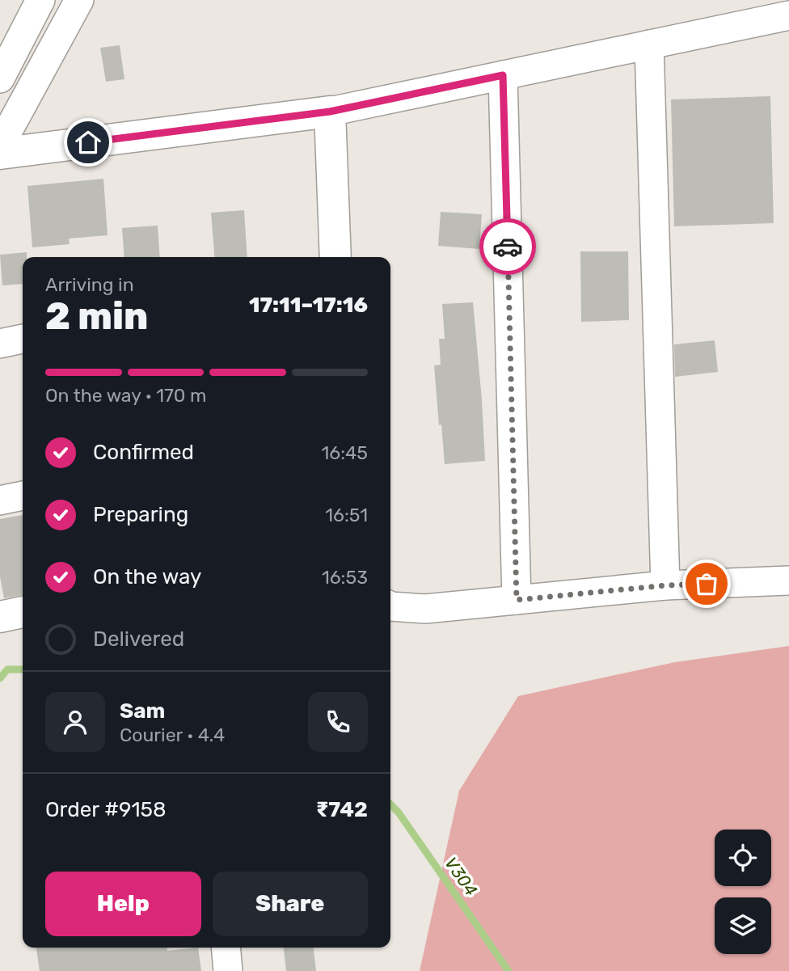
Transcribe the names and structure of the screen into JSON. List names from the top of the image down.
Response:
{
  "water": ["V304"],
  "page": {
    "heading": ["2 min", "Arriving in", "17:11–17:16"],
    "panel": [
      "Sam",
      "Courier · 4.4",
      "Order #9158",
      "₹742"
    ],
    "bar": "On the way · 170 m",
    "list": [
      ["Confirmed", "16:45"],
      ["Preparing", "16:51"],
      ["On the way", "16:53"],
      "Delivered"
    ],
    "buttons": ["Help", "Share"]
  }
}
